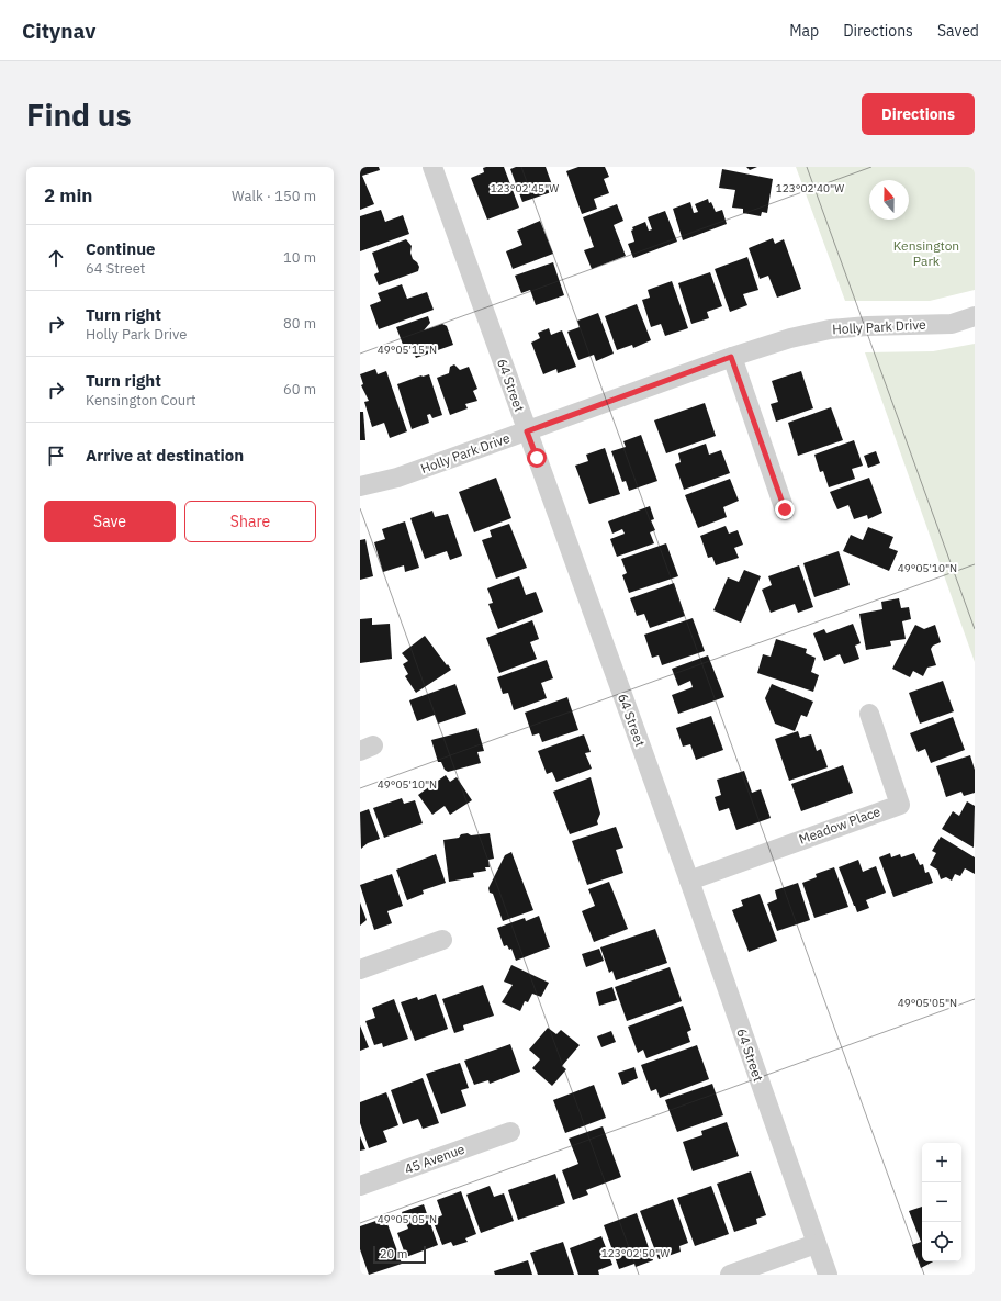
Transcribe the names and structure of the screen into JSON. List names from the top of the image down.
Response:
{
  "streets": {
    "street": [
      "Holly Park Drive",
      "64 Street",
      "Meadow Place",
      "45 Avenue"
    ]
  },
  "crossings": [
    ["Holly Park Drive", "64 Street"],
    ["64 Street", "Meadow Place"]
  ],
  "parks": ["Kensington Park"],
  "scale_bar": "20 m",
  "north": "top",
  "page": {
    "header": "Citynav",
    "nav": ["Map", "Directions", "Saved"],
    "buttons": [
      "Directions",
      ["Save", "Share"]
    ],
    "title": "Find us",
    "heading": ["2 min", "Walk · 150 m"],
    "list": [
      ["Continue", "64 Street", "10 m"],
      ["Turn right", "Holly Park Drive", "80 m"],
      ["Turn right", "Kensington Court", "60 m"],
      "Arrive at destination"
    ],
    "map_buttons": ["+", "−"],
    "scale": "20 m"
  },
  "coordinates": [
    "123°02'45\"W",
    "123°02'40\"W",
    "49°05'15\"N",
    "49°05'10\"N",
    "49°05'05\"N",
    "123°02'50\"W"
  ]
}
